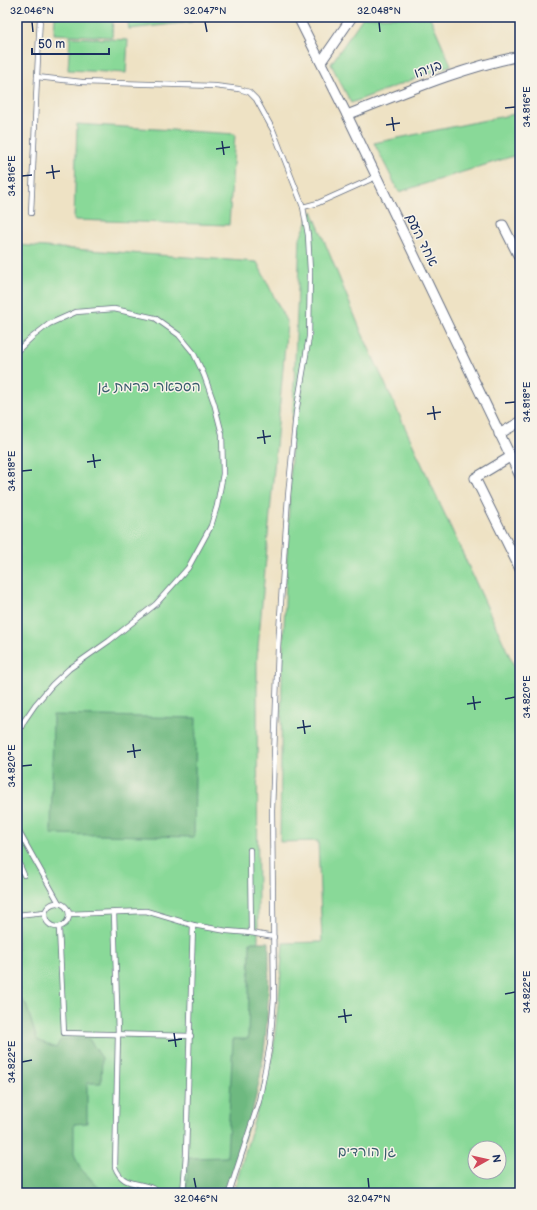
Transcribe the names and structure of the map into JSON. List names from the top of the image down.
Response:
{
  "streets": {
    "street": ["בניהו", "אחד העם"]
  },
  "crossings": [
    ["בניהו", "אחד העם"]
  ],
  "parks": ["הספארי ברמת גן", "גן הורדים"],
  "scale_bar": "50 m",
  "north": "right",
  "coordinates": [
    "32.046°N",
    "32.047°N",
    "32.048°N",
    "34.816°E",
    "34.818°E",
    "34.820°E",
    "34.822°E"
  ]
}
